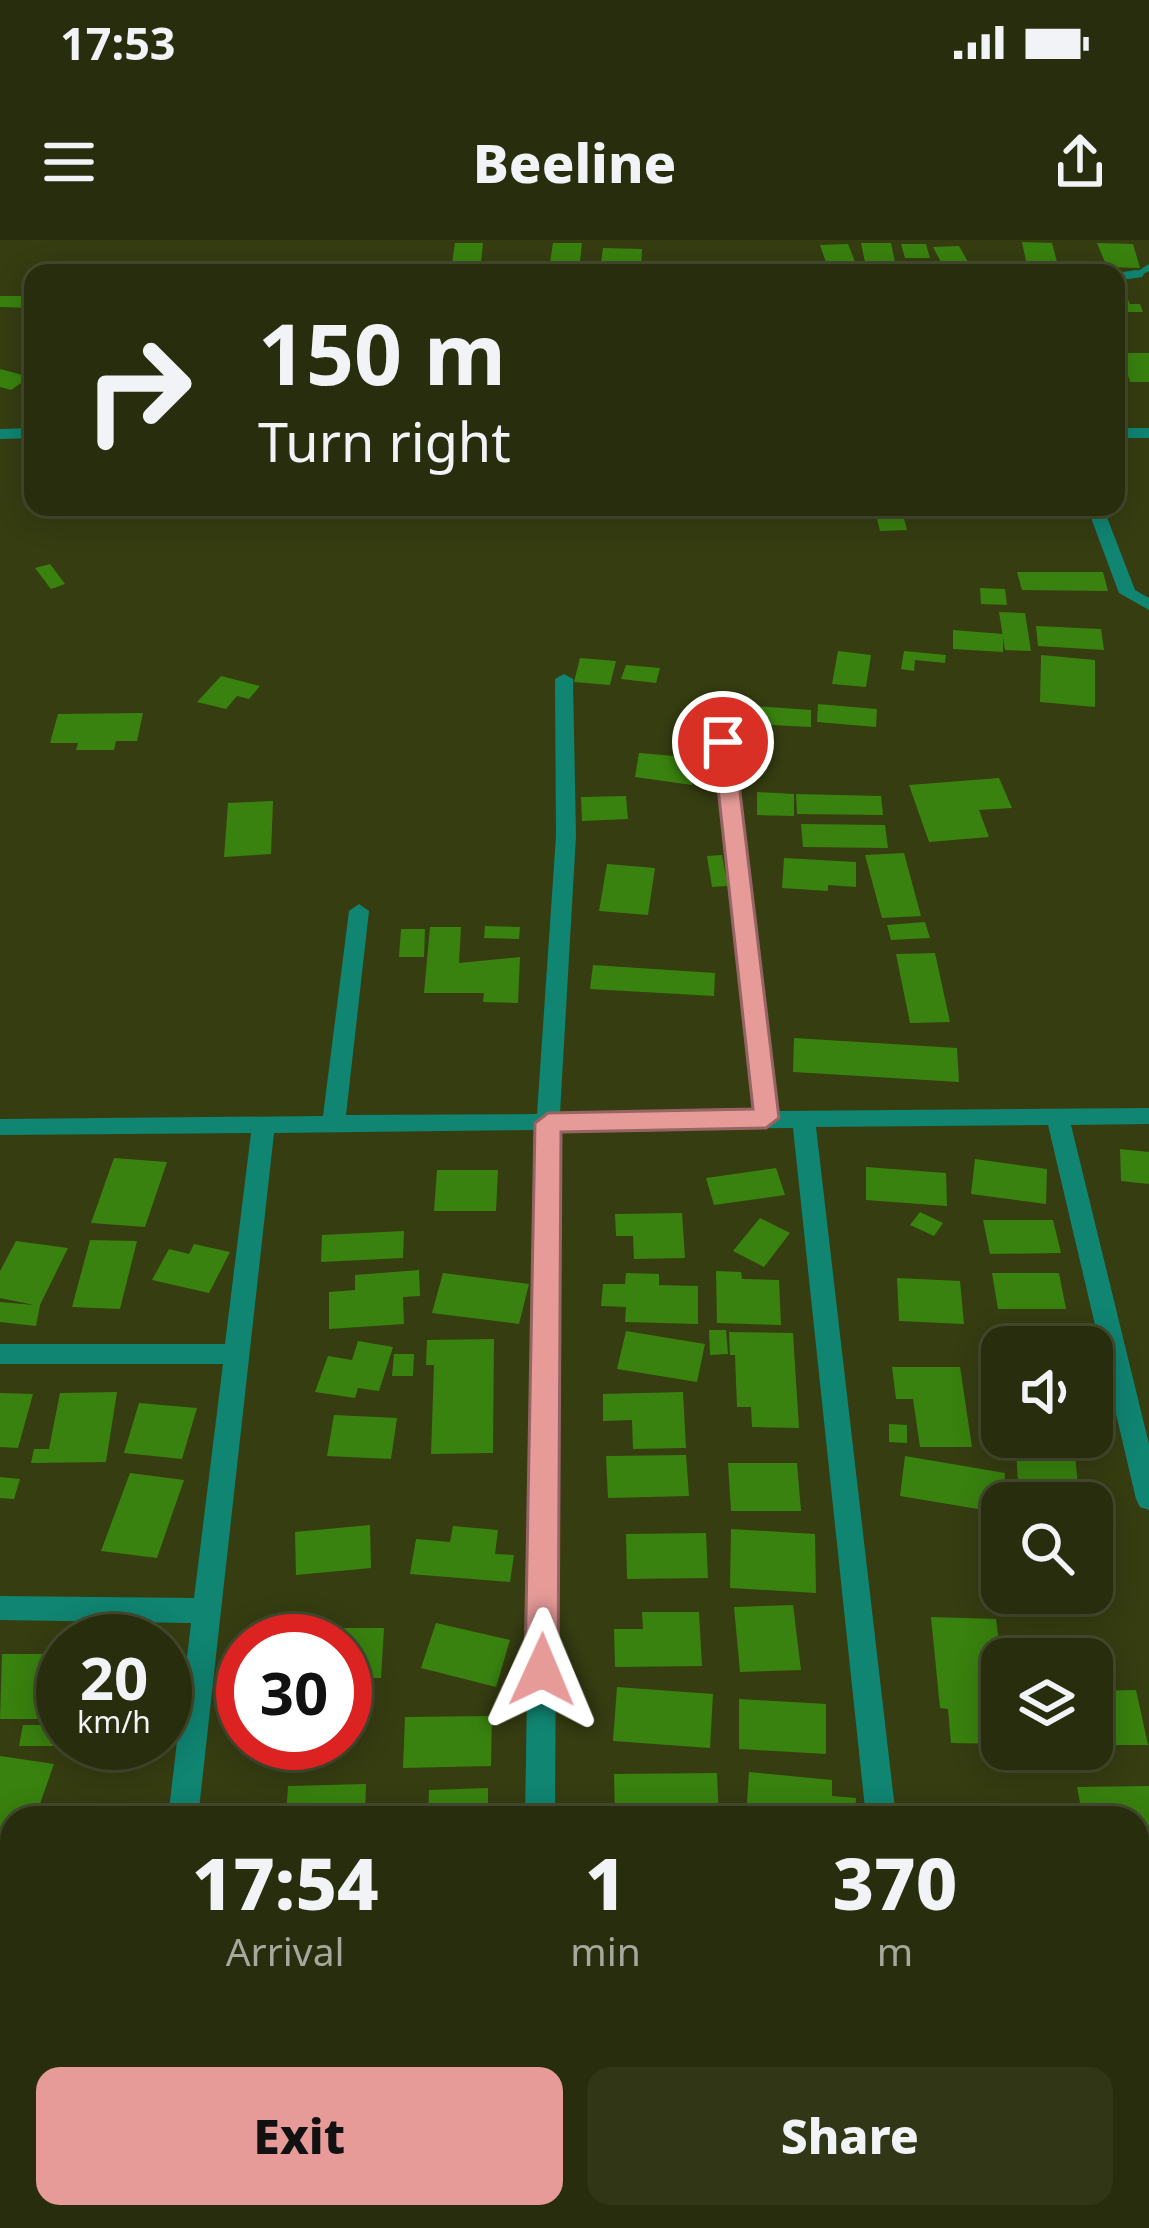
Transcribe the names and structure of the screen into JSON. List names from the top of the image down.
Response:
{
  "page": {
    "status": "17:53",
    "header": "Beeline",
    "turn": ["150 m", "Turn right"],
    "speed": "20 km/h",
    "limit": "30",
    "eta": [
      "17:54",
      "Arrival",
      "1",
      "min",
      "370",
      "m"
    ],
    "buttons": ["Exit", "Share"]
  }
}
